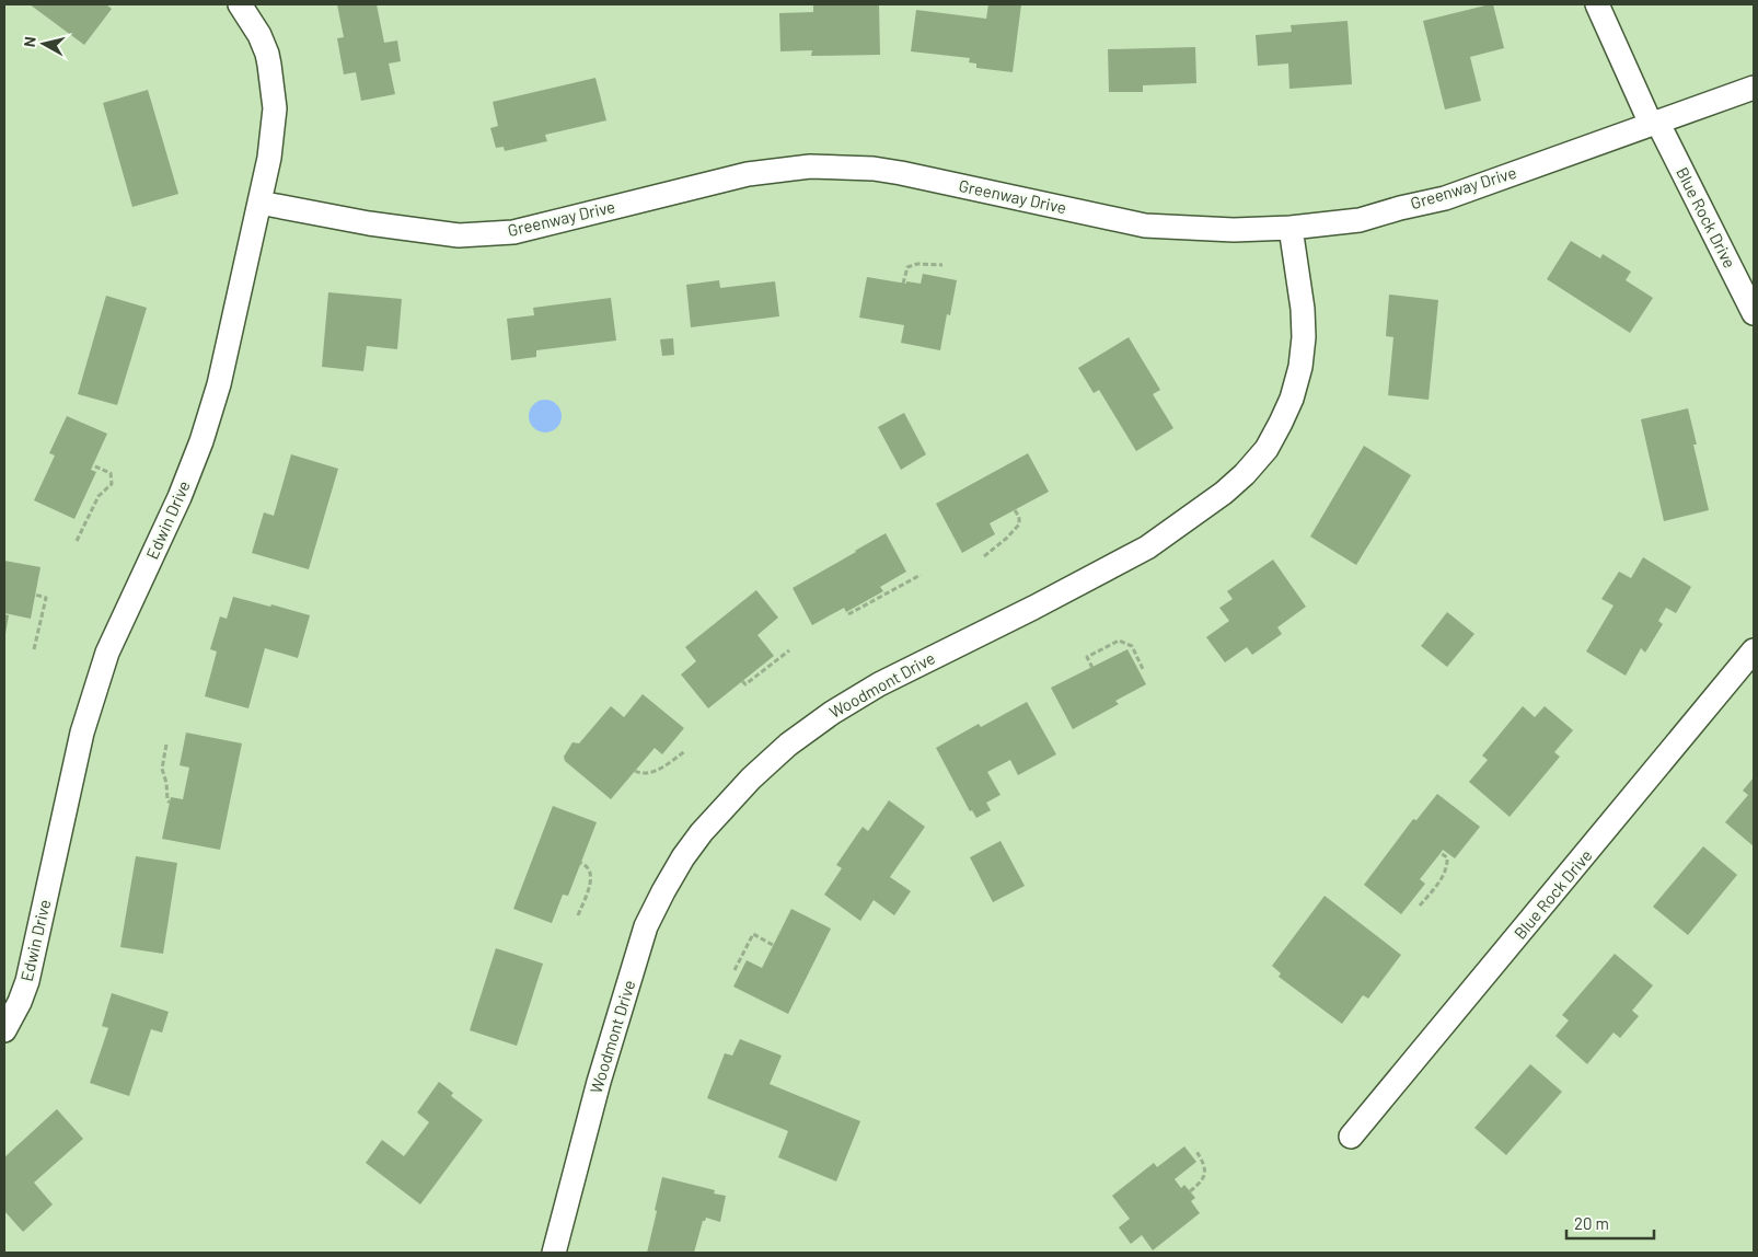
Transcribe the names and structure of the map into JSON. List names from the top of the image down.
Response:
{
  "streets": {
    "street": [
      "Greenway Drive",
      "Blue Rock Drive",
      "Edwin Drive",
      "Woodmont Drive"
    ]
  },
  "crossings": [
    ["Greenway Drive", "Blue Rock Drive"],
    ["Greenway Drive", "Edwin Drive"],
    ["Greenway Drive", "Woodmont Drive"]
  ],
  "scale_bar": "20 m",
  "north": "left"
}
